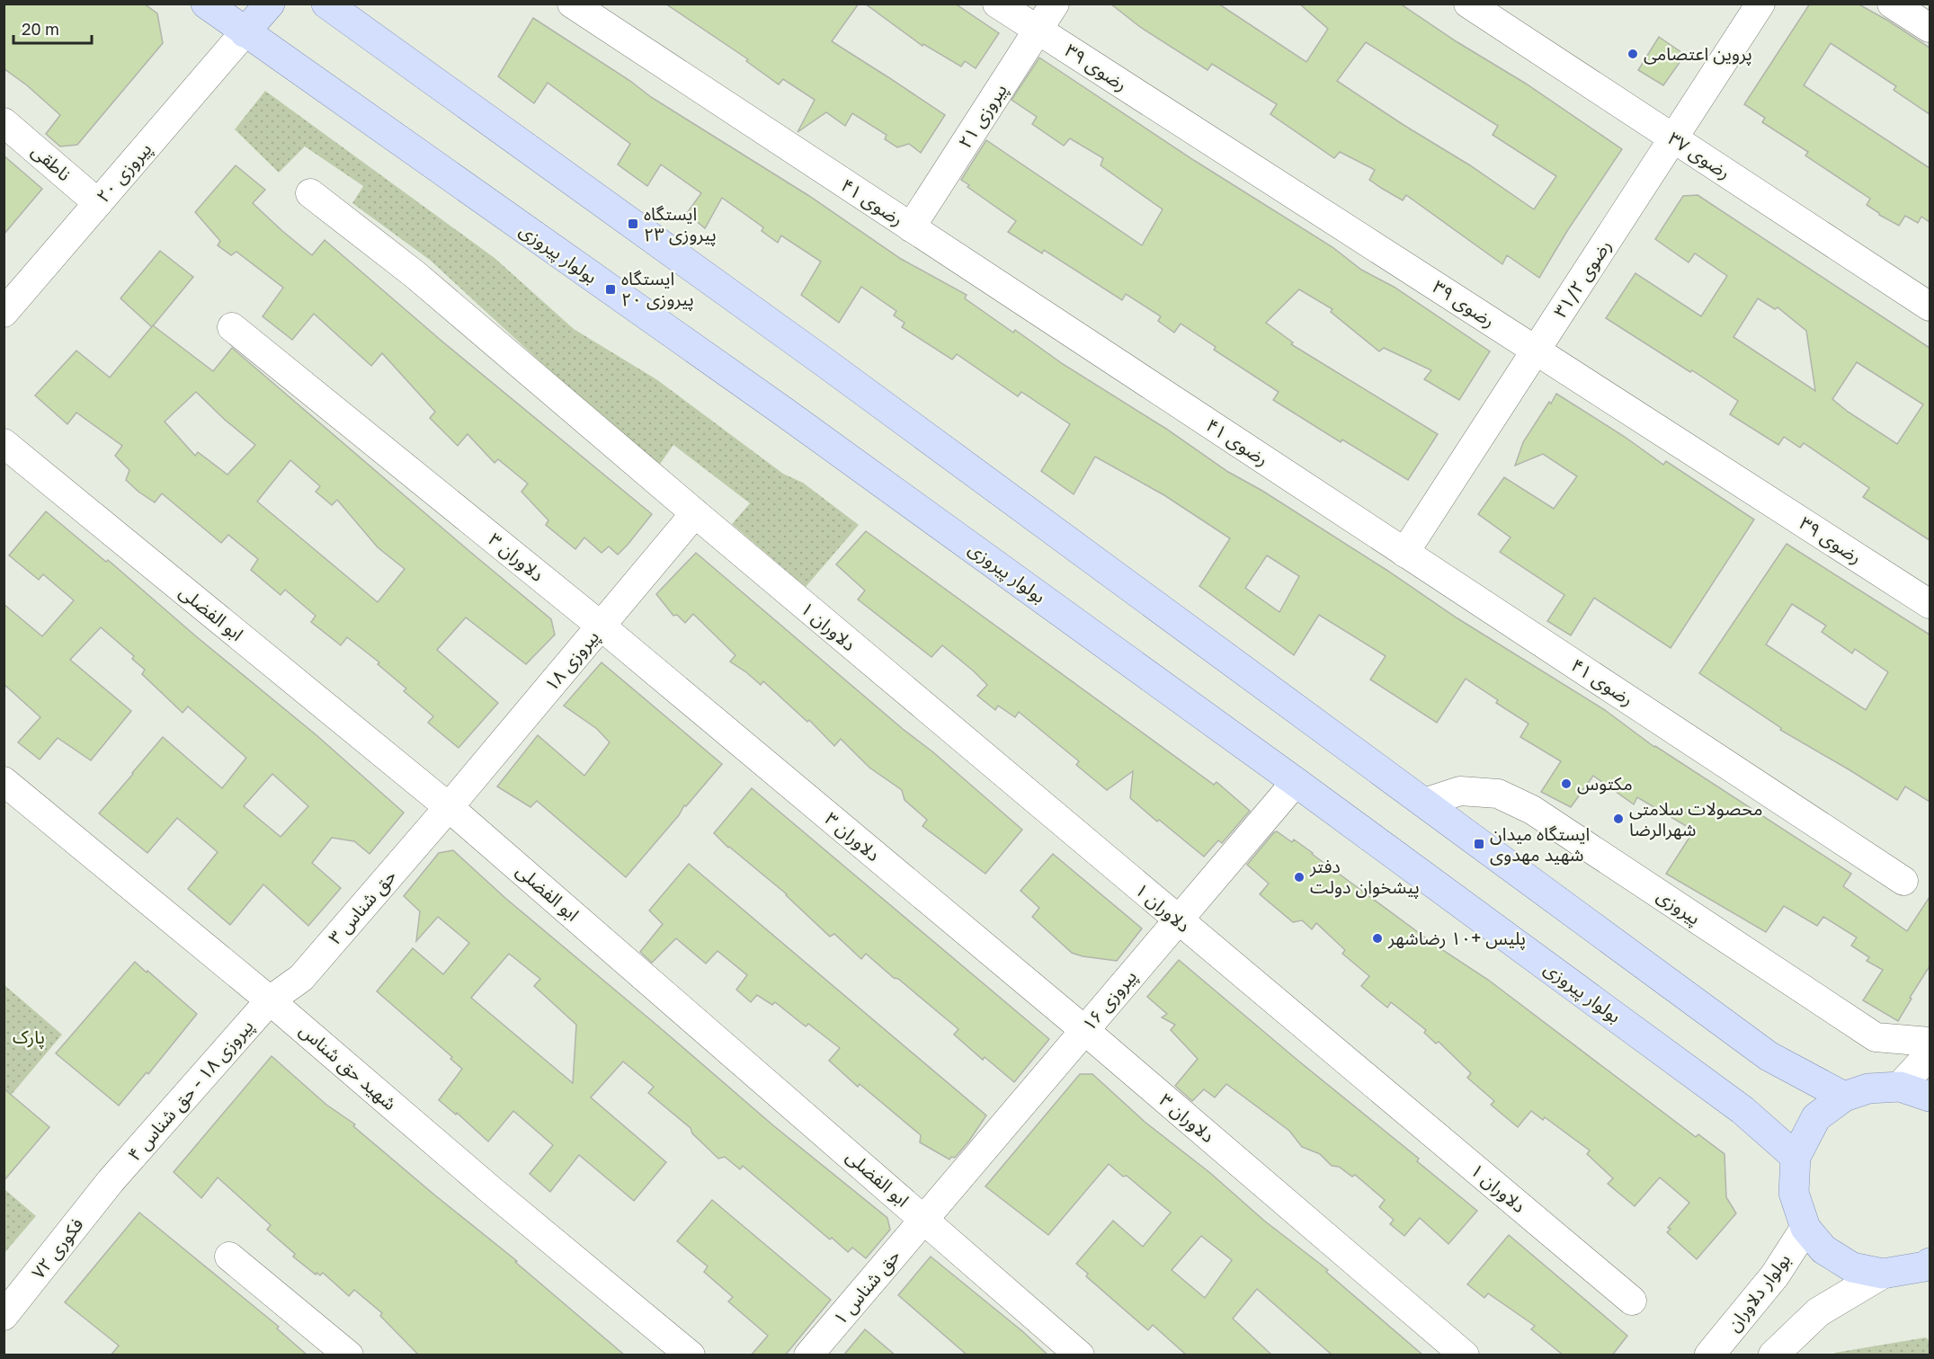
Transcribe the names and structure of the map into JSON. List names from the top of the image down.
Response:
{
  "streets": {
    "main road": ["بولوار پیروزی"],
    "street": [
      "رضوی ۳۹",
      "پیروزی ۲۱",
      "رضوی ۳۷",
      "ناطقی",
      "پیروزی ۲۰",
      "رضوی ۴۱",
      "رضوی ۳۱/۲",
      "دلاوران ۳",
      "ابو الفضلی",
      "دلاوران ۱",
      "پیروزی ۱۸",
      "حق شناس ۳",
      "پیروزی",
      "پیروزی ۱۶",
      "شهید حق شناس",
      "پیروزی ۱۸ - حق شناس ۴",
      "فکوری ۷۲",
      "حق شناس ۱",
      "بولوار دلاوران"
    ]
  },
  "crossings": [
    ["رضوی ۳۹", "پیروزی ۲۱"],
    ["رضوی ۳۹", "رضوی ۳۱/۲"],
    ["پیروزی ۲۱", "رضوی ۴۱"],
    ["رضوی ۳۷", "رضوی ۳۱/۲"],
    ["ناطقی", "پیروزی ۲۰"],
    ["پیروزی ۲۰", "بولوار پیروزی"],
    ["رضوی ۴۱", "رضوی ۳۱/۲"],
    ["بولوار پیروزی", "پیروزی ۱۶"],
    ["دلاوران ۳", "پیروزی ۱۸"],
    ["دلاوران ۳", "پیروزی ۱۶"],
    ["ابو الفضلی", "پیروزی ۱۸"],
    ["ابو الفضلی", "حق شناس ۳"],
    ["ابو الفضلی", "پیروزی ۱۶"],
    ["ابو الفضلی", "حق شناس ۱"],
    ["دلاوران ۱", "پیروزی ۱۸"],
    ["دلاوران ۱", "پیروزی ۱۶"],
    ["پیروزی ۱۸", "حق شناس ۳"],
    ["حق شناس ۳", "شهید حق شناس"],
    ["حق شناس ۳", "پیروزی ۱۸ - حق شناس ۴"],
    ["پیروزی ۱۶", "حق شناس ۱"],
    ["شهید حق شناس", "پیروزی ۱۸ - حق شناس ۴"],
    ["پیروزی ۱۸ - حق شناس ۴", "فکوری ۷۲"]
  ],
  "parks": ["پارک"],
  "places": {
    "other": [
      "پروین اعتصامی",
      "مکتوس",
      "محصولات سلامتی شهرالرضا",
      "دفتر پیشخوان دولت",
      "پلیس +۱۰ رضاشهر"
    ],
    "transit": ["ایستگاه پیروزی ۲۳", "ایستگاه پیروزی ۲۰", "ایستگاه میدان شهید مهدوی"]
  },
  "scale_bar": "20 m"
}
